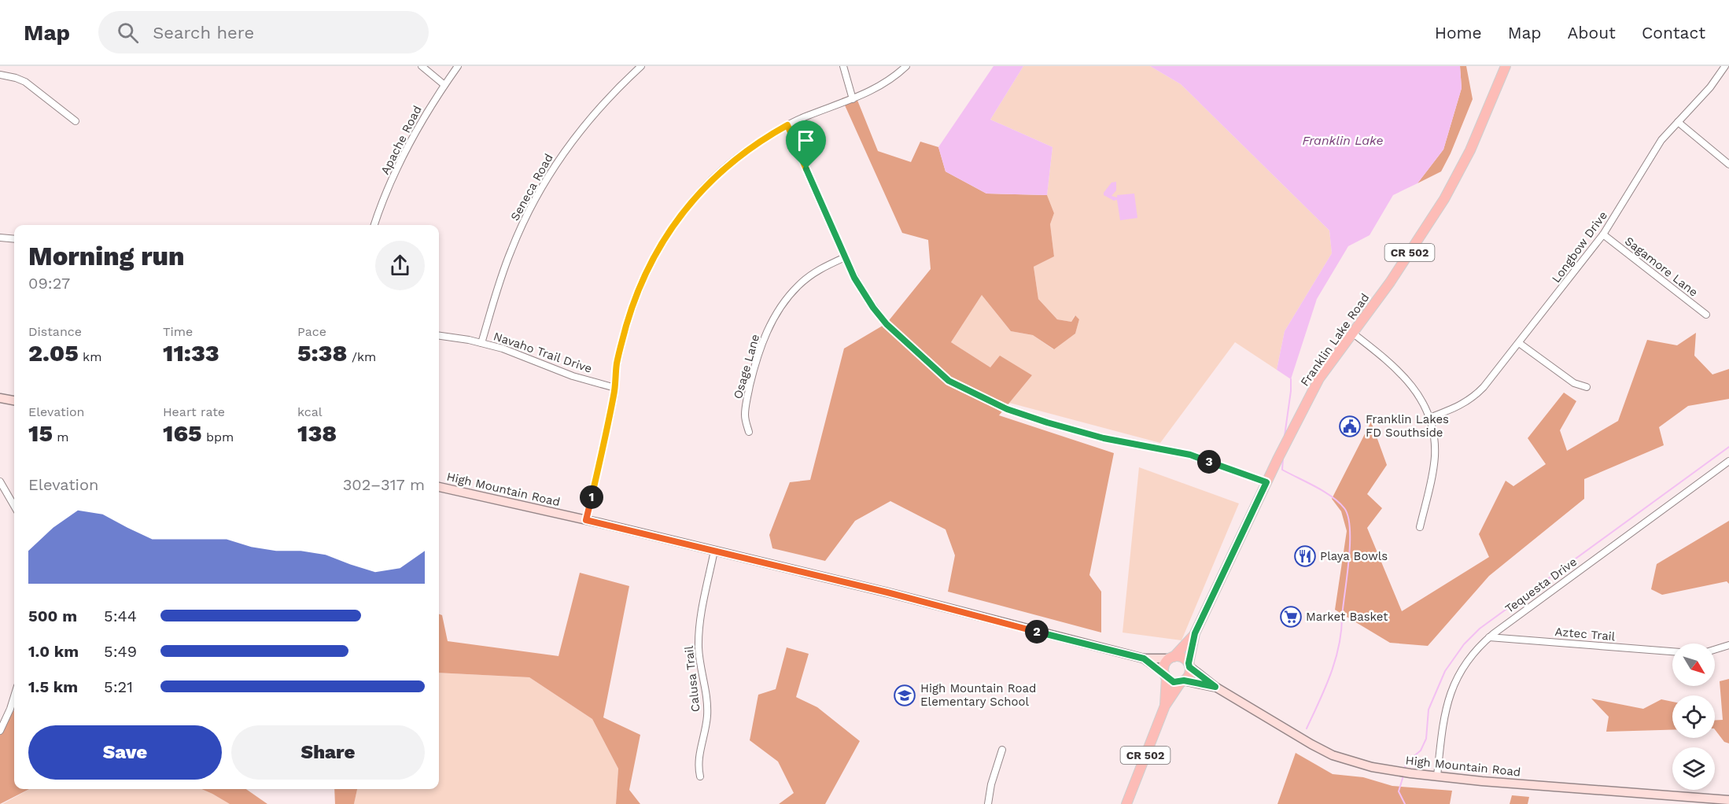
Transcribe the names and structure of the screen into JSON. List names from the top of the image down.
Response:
{
  "streets": {
    "main road": ["CR 502", "Franklin Lake Road", "High Mountain Road"],
    "street": [
      "Apache Road",
      "Seneca Road",
      "Longbow Drive",
      "Sagamore Lane",
      "Navaho Trail Drive",
      "Osage Lane",
      "Tequesta Drive",
      "Aztec Trail",
      "Calusa Trail"
    ]
  },
  "crossings": [
    ["Seneca Road", "Navaho Trail Drive"],
    ["Longbow Drive", "Sagamore Lane"],
    ["CR 502", "Franklin Lake Road"],
    ["CR 502", "High Mountain Road"],
    ["Franklin Lake Road", "High Mountain Road"],
    ["High Mountain Road", "Tequesta Drive"],
    ["High Mountain Road", "Calusa Trail"],
    ["Tequesta Drive", "Aztec Trail"]
  ],
  "water": ["Franklin Lake"],
  "places": {
    "public building": ["Franklin Lakes FD Southside"],
    "restaurant": ["Playa Bowls"],
    "supermarket": ["Market Basket"],
    "school or university": ["High Mountain Road Elementary School"]
  },
  "north": "bottom right",
  "page": {
    "header": "Map",
    "search": "Search here",
    "nav": [
      "Home",
      "Map",
      "About",
      "Contact"
    ],
    "heading": ["Morning run", "09:27"],
    "stats": [
      ["Distance", "2.05 km"],
      ["Time", "11:33"],
      ["Pace", "5:38 /km"],
      ["Elevation", "15 m"],
      ["Heart rate", "165 bpm"],
      ["kcal", "138"]
    ],
    "pins": ["3", "1", "2"],
    "chart": ["Elevation", "302–317 m"],
    "list": [
      {
        "name": "500 m",
        "note": "5:44"
      },
      {
        "name": "1.0 km",
        "note": "5:49"
      },
      {
        "name": "1.5 km",
        "note": "5:21"
      }
    ],
    "buttons": ["Save", "Share"]
  }
}
